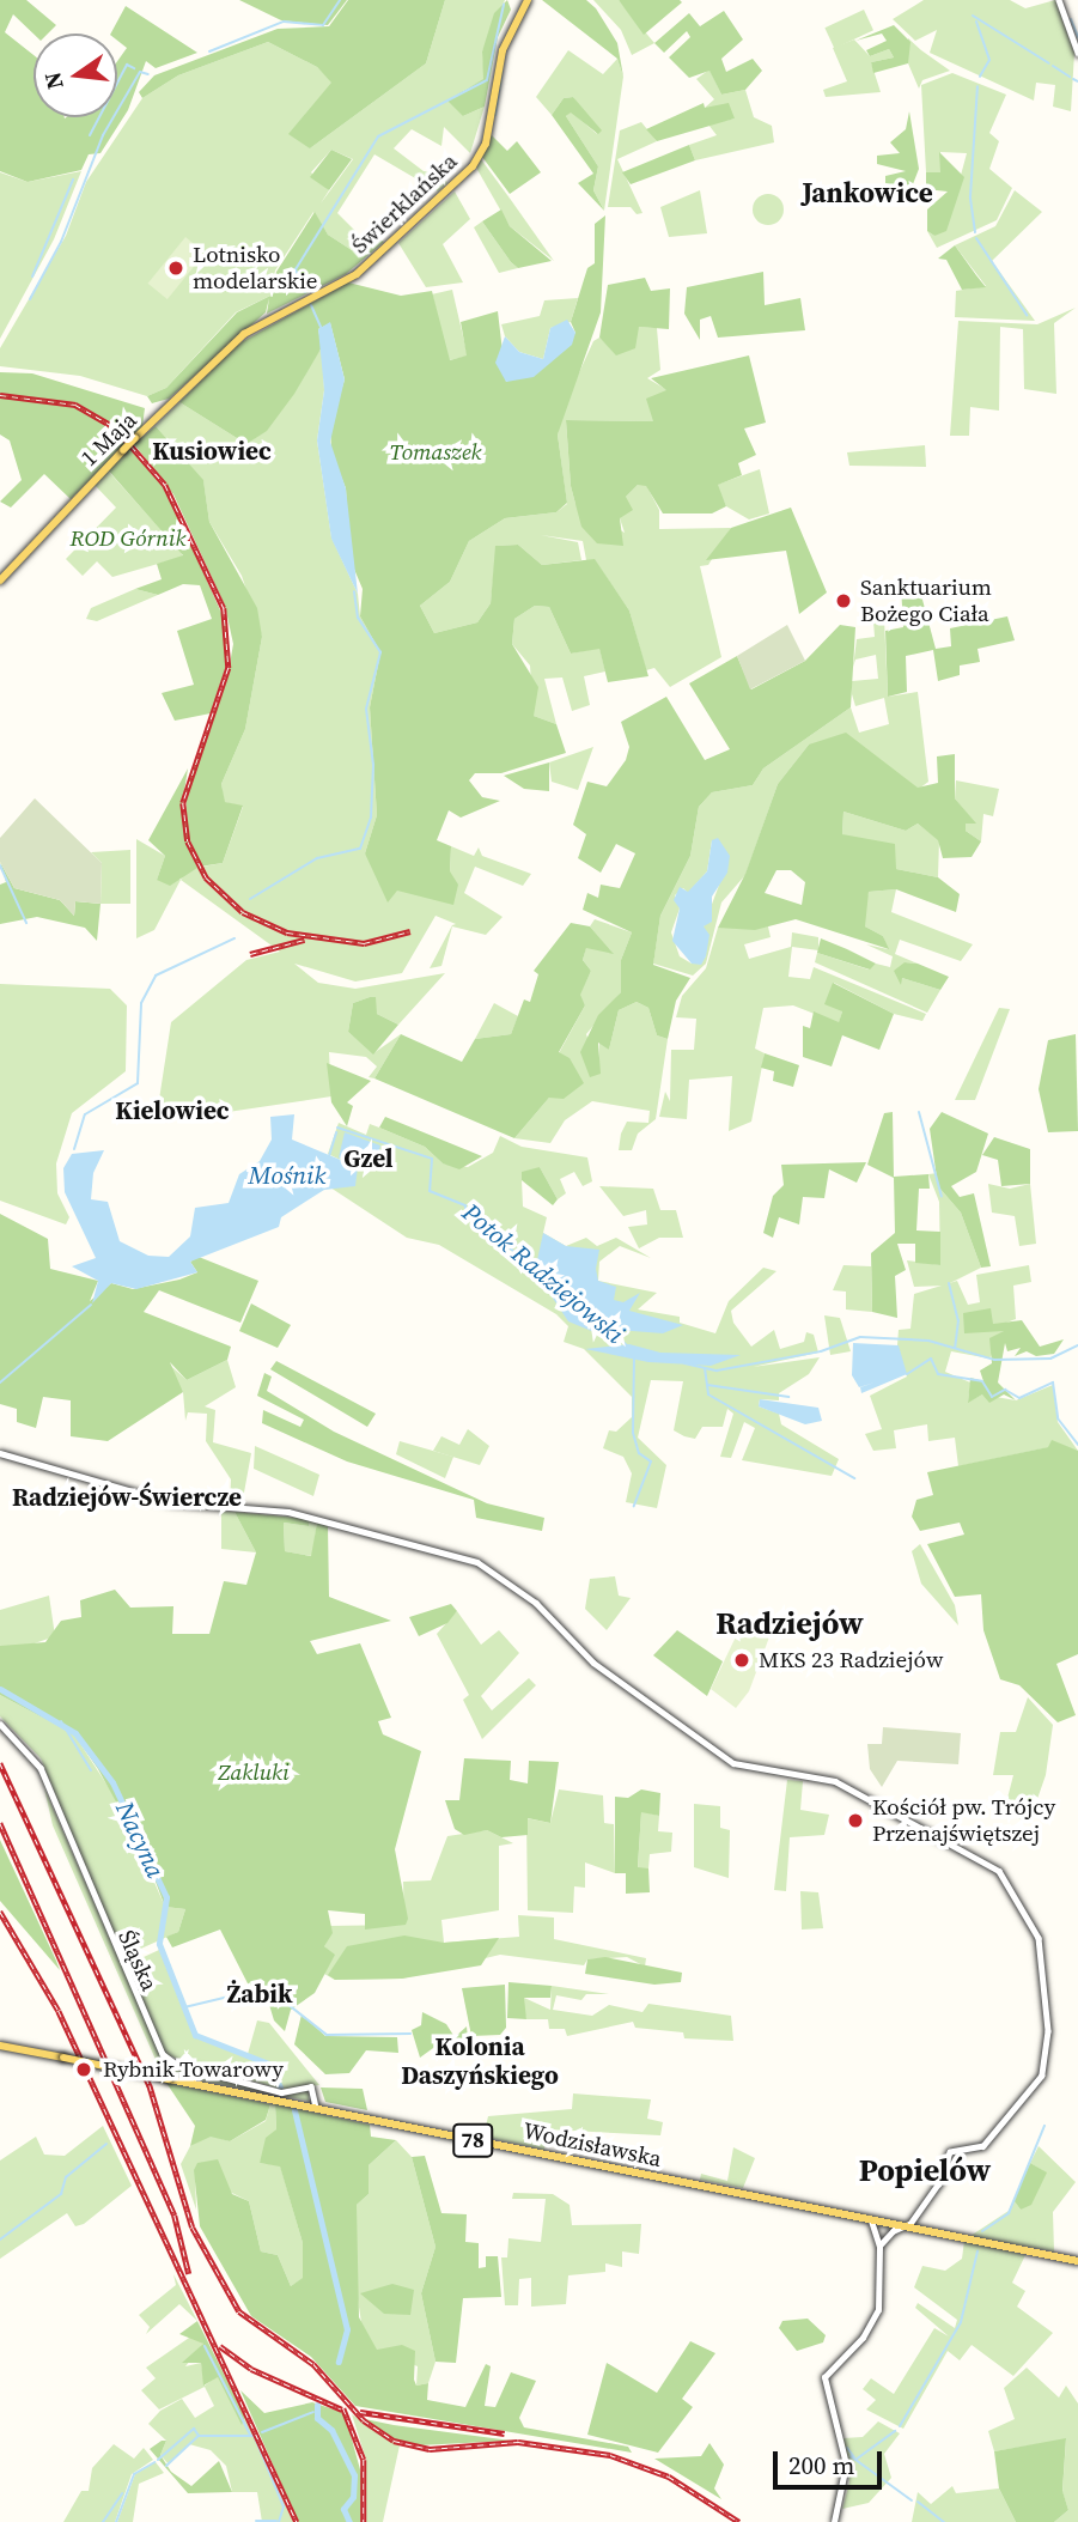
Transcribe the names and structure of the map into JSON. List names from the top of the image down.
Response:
{
  "streets": {
    "main road": [
      "Świerklańska",
      "1 Maja",
      "78",
      "Wodzisławska"
    ],
    "street": ["Śląska"]
  },
  "crossings": [
    ["Świerklańska", "1 Maja"],
    ["Śląska", "Wodzisławska"]
  ],
  "districts": [
    "Jankowice",
    "Kusiowiec",
    "Kielowiec",
    "Gzel",
    "Radziejów-Świercze",
    "Radziejów",
    "Żabik",
    "Kolonia Daszyńskiego",
    "Popielów"
  ],
  "water": ["Mośnik", "Potok Radziejowski", "Nacyna"],
  "parks": ["Tomaszek", "ROD Górnik", "Zakluki"],
  "places": [
    "Lotnisko modelarskie",
    "Sanktuarium Bożego Ciała",
    "MKS 23 Radziejów",
    "Kościół pw. Trójcy Przenajświętszej",
    "Rybnik Towarowy"
  ],
  "scale_bar": "200 m",
  "north": "left"
}
